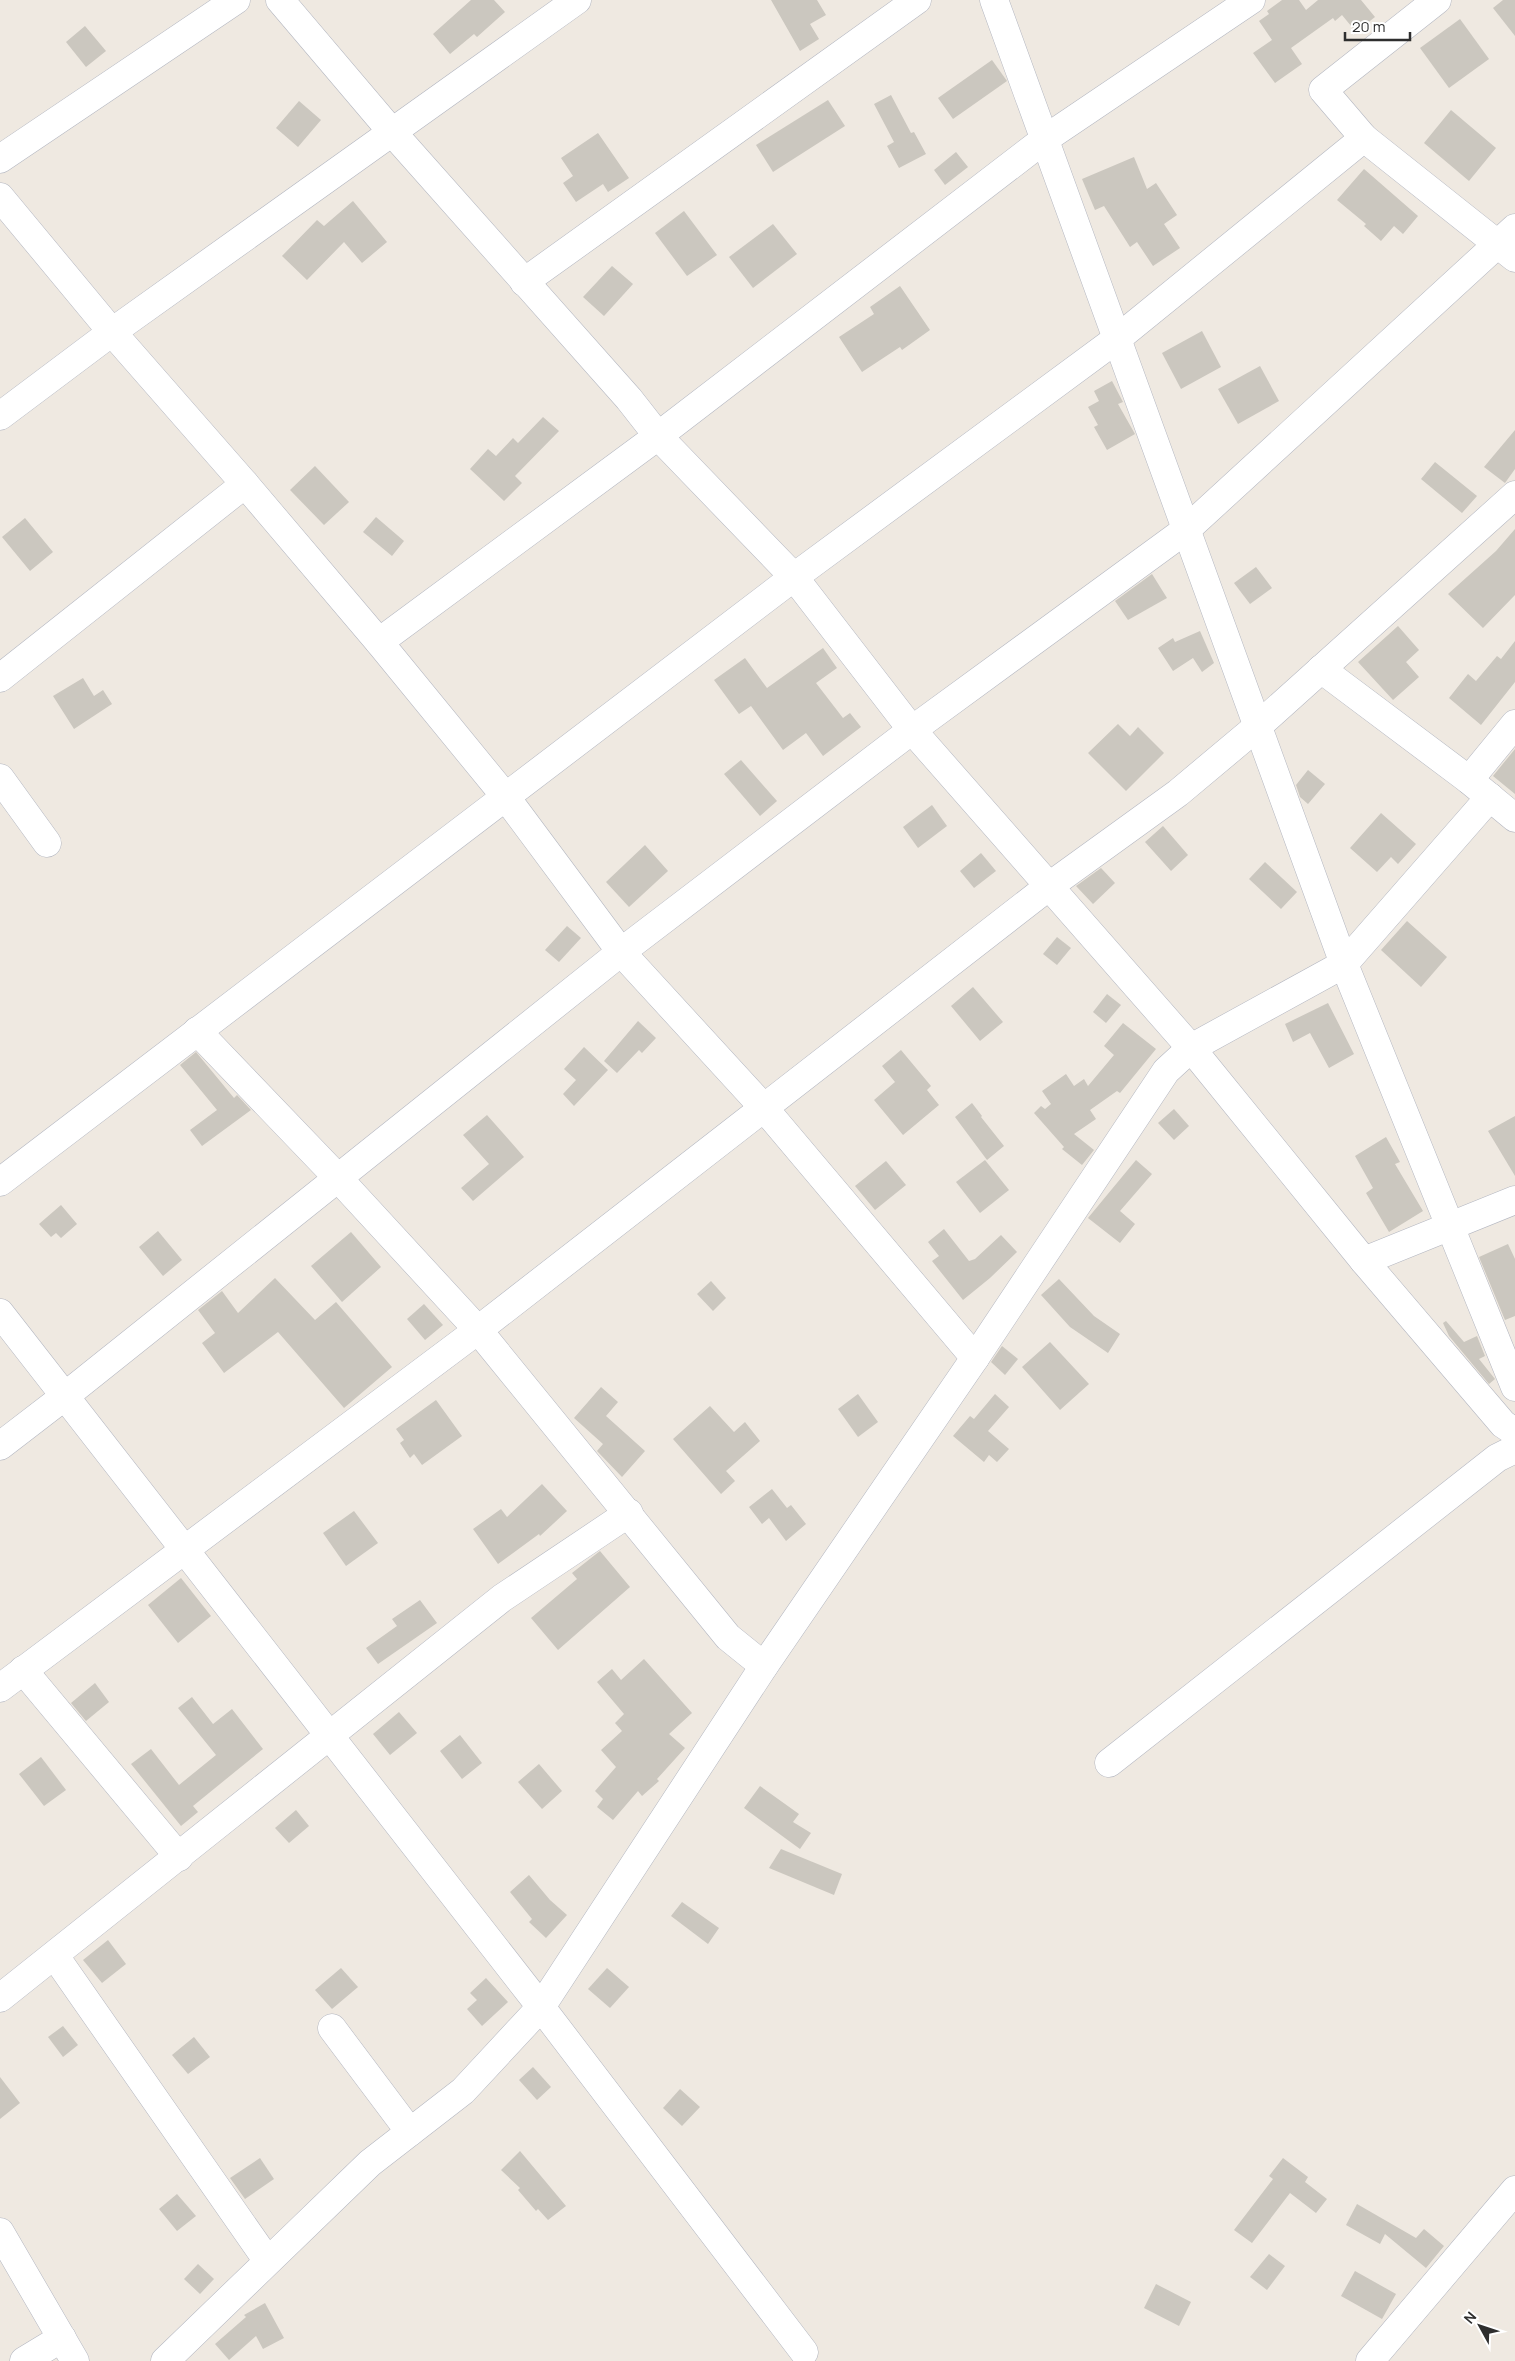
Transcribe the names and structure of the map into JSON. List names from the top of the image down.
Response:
{
  "scale_bar": "20 m",
  "north": "top left"
}
